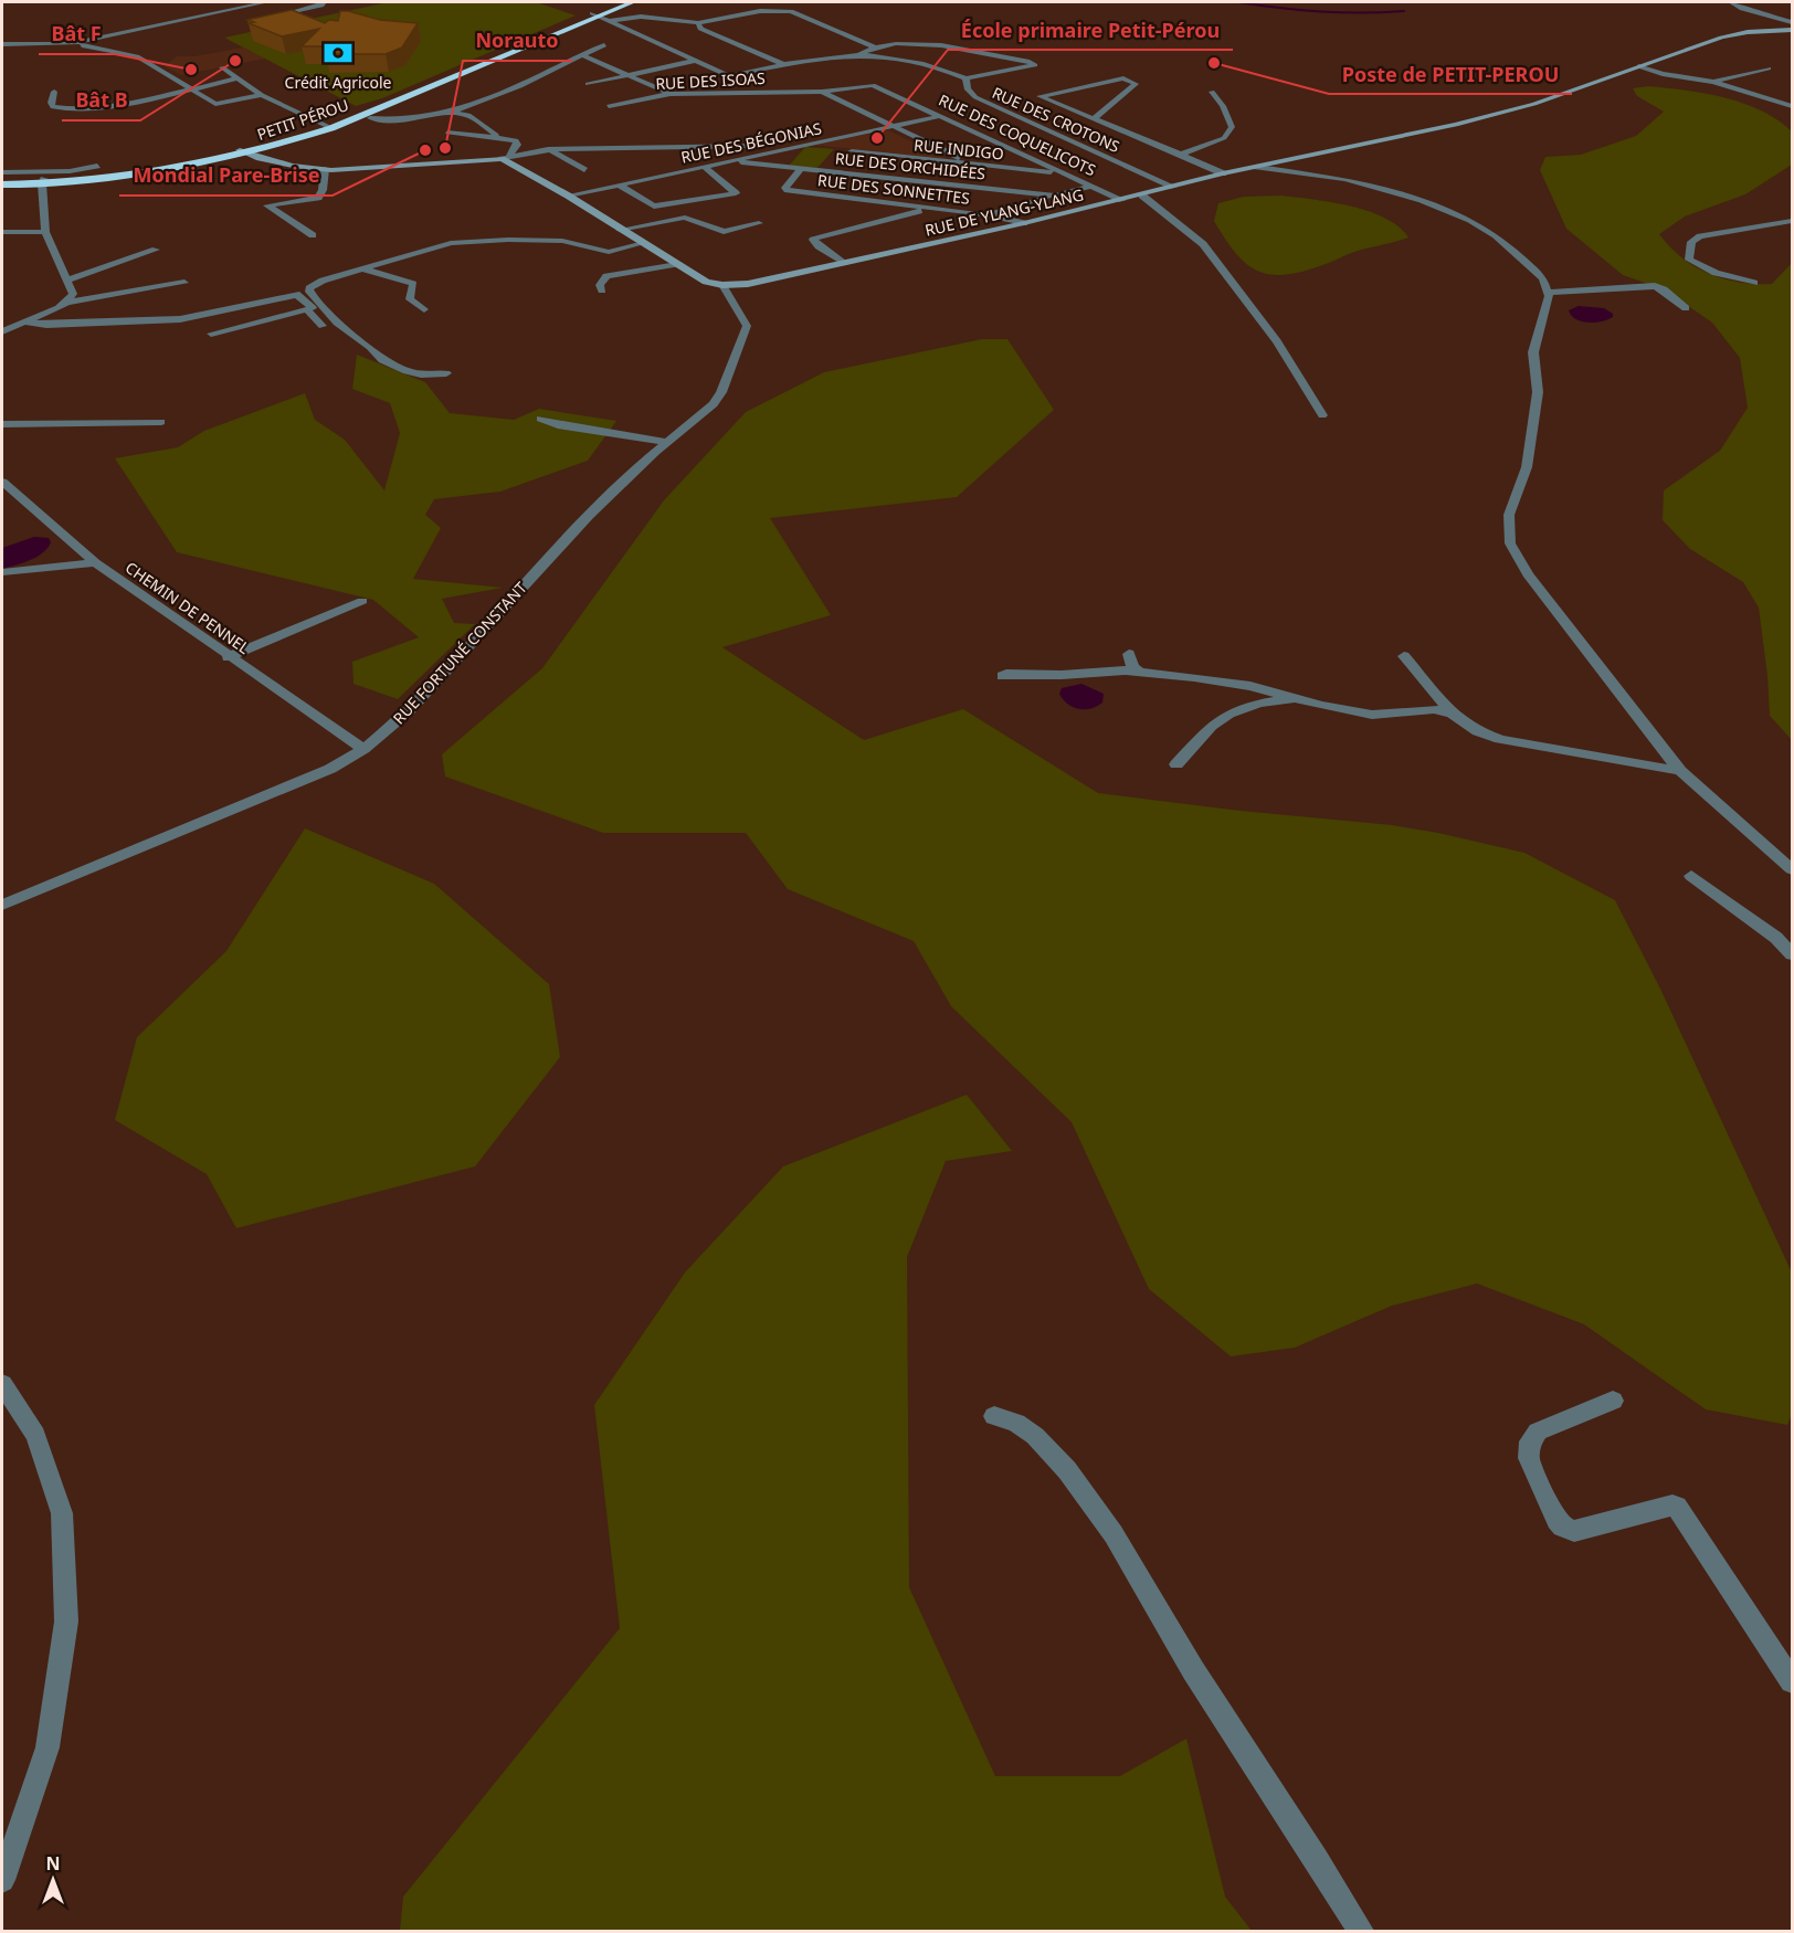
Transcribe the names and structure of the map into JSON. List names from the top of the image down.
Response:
{
  "streets": {
    "highway": ["PETIT PÉROU"],
    "street": [
      "RUE DES ISOAS",
      "RUE DES CROTONS",
      "RUE DES COQUELICOTS",
      "RUE DES BÉGONIAS",
      "RUE INDIGO",
      "RUE DES ORCHIDÉES",
      "RUE DES SONNETTES",
      "RUE DE YLANG-YLANG",
      "CHEMIN DE PENNEL",
      "RUE FORTUNÉ CONSTANT"
    ]
  },
  "crossings": [
    ["RUE DES CROTONS", "RUE DE YLANG-YLANG"],
    ["RUE DES COQUELICOTS", "RUE DES BÉGONIAS"],
    ["RUE DES COQUELICOTS", "RUE INDIGO"],
    ["RUE DES COQUELICOTS", "RUE DES ORCHIDÉES"],
    ["RUE DES COQUELICOTS", "RUE DE YLANG-YLANG"],
    ["RUE DES BÉGONIAS", "RUE DES ORCHIDÉES"],
    ["RUE DES BÉGONIAS", "RUE DE YLANG-YLANG"],
    ["RUE DES ORCHIDÉES", "RUE DES SONNETTES"],
    ["RUE DES SONNETTES", "RUE DE YLANG-YLANG"],
    ["RUE DE YLANG-YLANG", "RUE FORTUNÉ CONSTANT"],
    ["CHEMIN DE PENNEL", "RUE FORTUNÉ CONSTANT"]
  ],
  "places": {
    "bank": ["Crédit Agricole"],
    "other": [
      "Bât B",
      "Poste de PETIT-PEROU",
      "Bât F",
      "École primaire Petit-Pérou",
      "Norauto",
      "Mondial Pare-Brise"
    ]
  },
  "north": "top"
}
